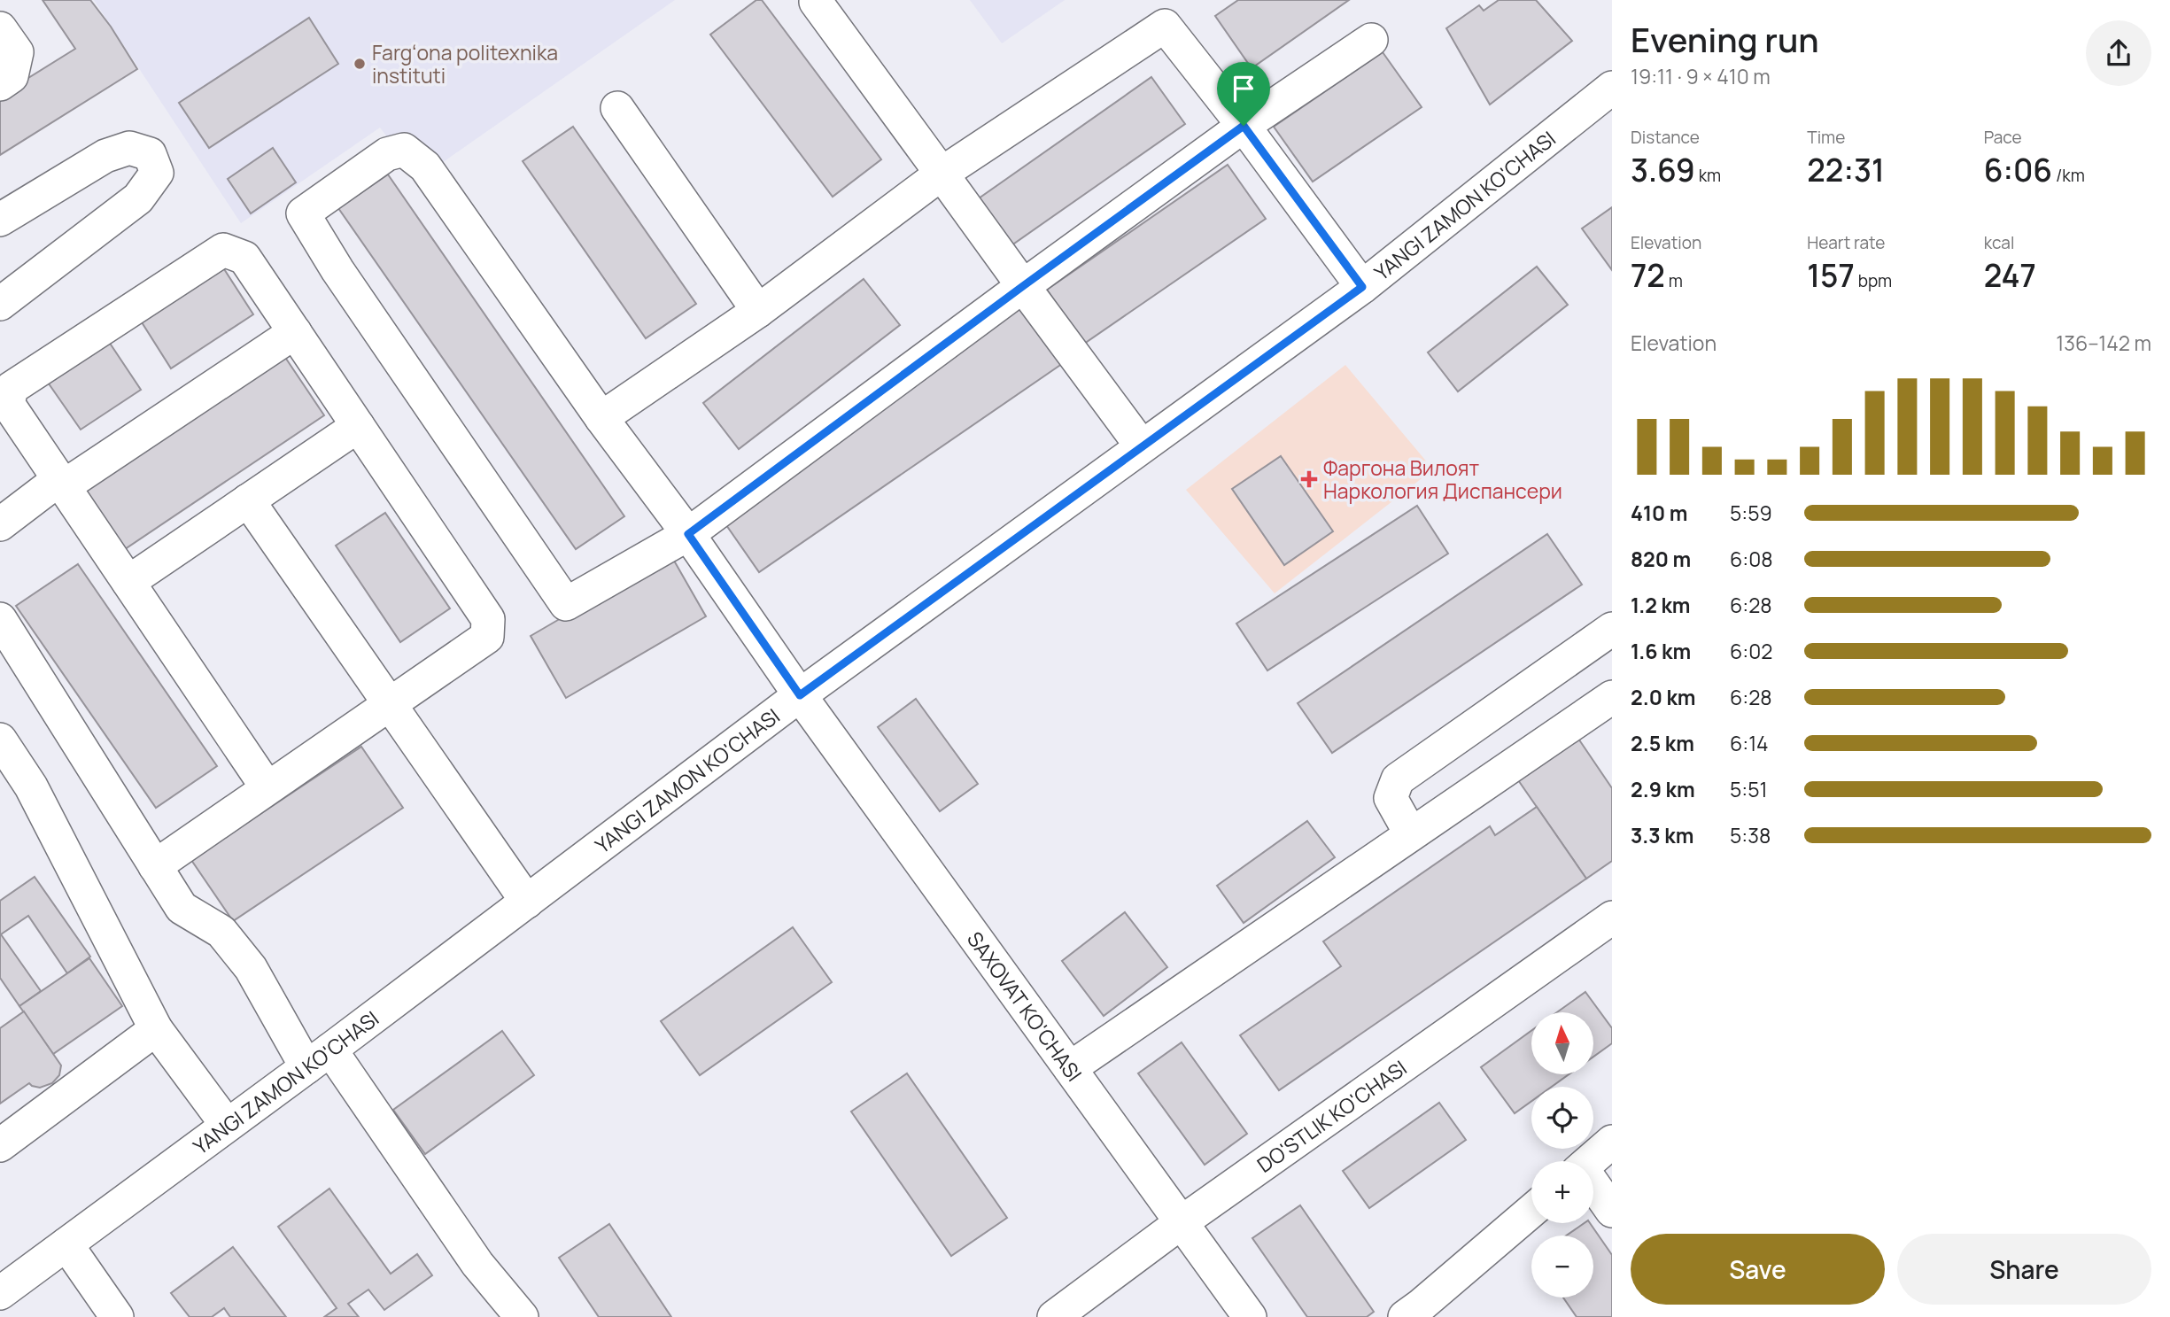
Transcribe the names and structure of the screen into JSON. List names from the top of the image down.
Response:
{
  "streets": {
    "street": ["YANGI ZAMON KO'CHASI", "SAXOVAT KO'CHASI", "DO'STLIK KO'CHASI"]
  },
  "crossings": [
    ["YANGI ZAMON KO'CHASI", "SAXOVAT KO'CHASI"],
    ["SAXOVAT KO'CHASI", "DO'STLIK KO'CHASI"]
  ],
  "places": {
    "other": ["Fargʻona politexnika instituti"],
    "health": ["Фаргона Вилоят Наркология Диспансери"]
  },
  "north": "top",
  "page": {
    "heading": ["Evening run", "19:11 · 9 × 410 m"],
    "stats": [
      ["Distance", "3.69 km"],
      ["Time", "22:31"],
      ["Pace", "6:06 /km"],
      ["Elevation", "72 m"],
      ["Heart rate", "157 bpm"],
      ["kcal", "247"]
    ],
    "chart": ["Elevation", "136–142 m"],
    "list": [
      {
        "name": "410 m",
        "note": "5:59"
      },
      {
        "name": "820 m",
        "note": "6:08"
      },
      {
        "name": "1.2 km",
        "note": "6:28"
      },
      {
        "name": "1.6 km",
        "note": "6:02"
      },
      {
        "name": "2.0 km",
        "note": "6:28"
      },
      {
        "name": "2.5 km",
        "note": "6:14"
      },
      {
        "name": "2.9 km",
        "note": "5:51"
      },
      {
        "name": "3.3 km",
        "note": "5:38"
      }
    ],
    "map_buttons": ["+", "−"],
    "buttons": ["Save", "Share"]
  }
}
